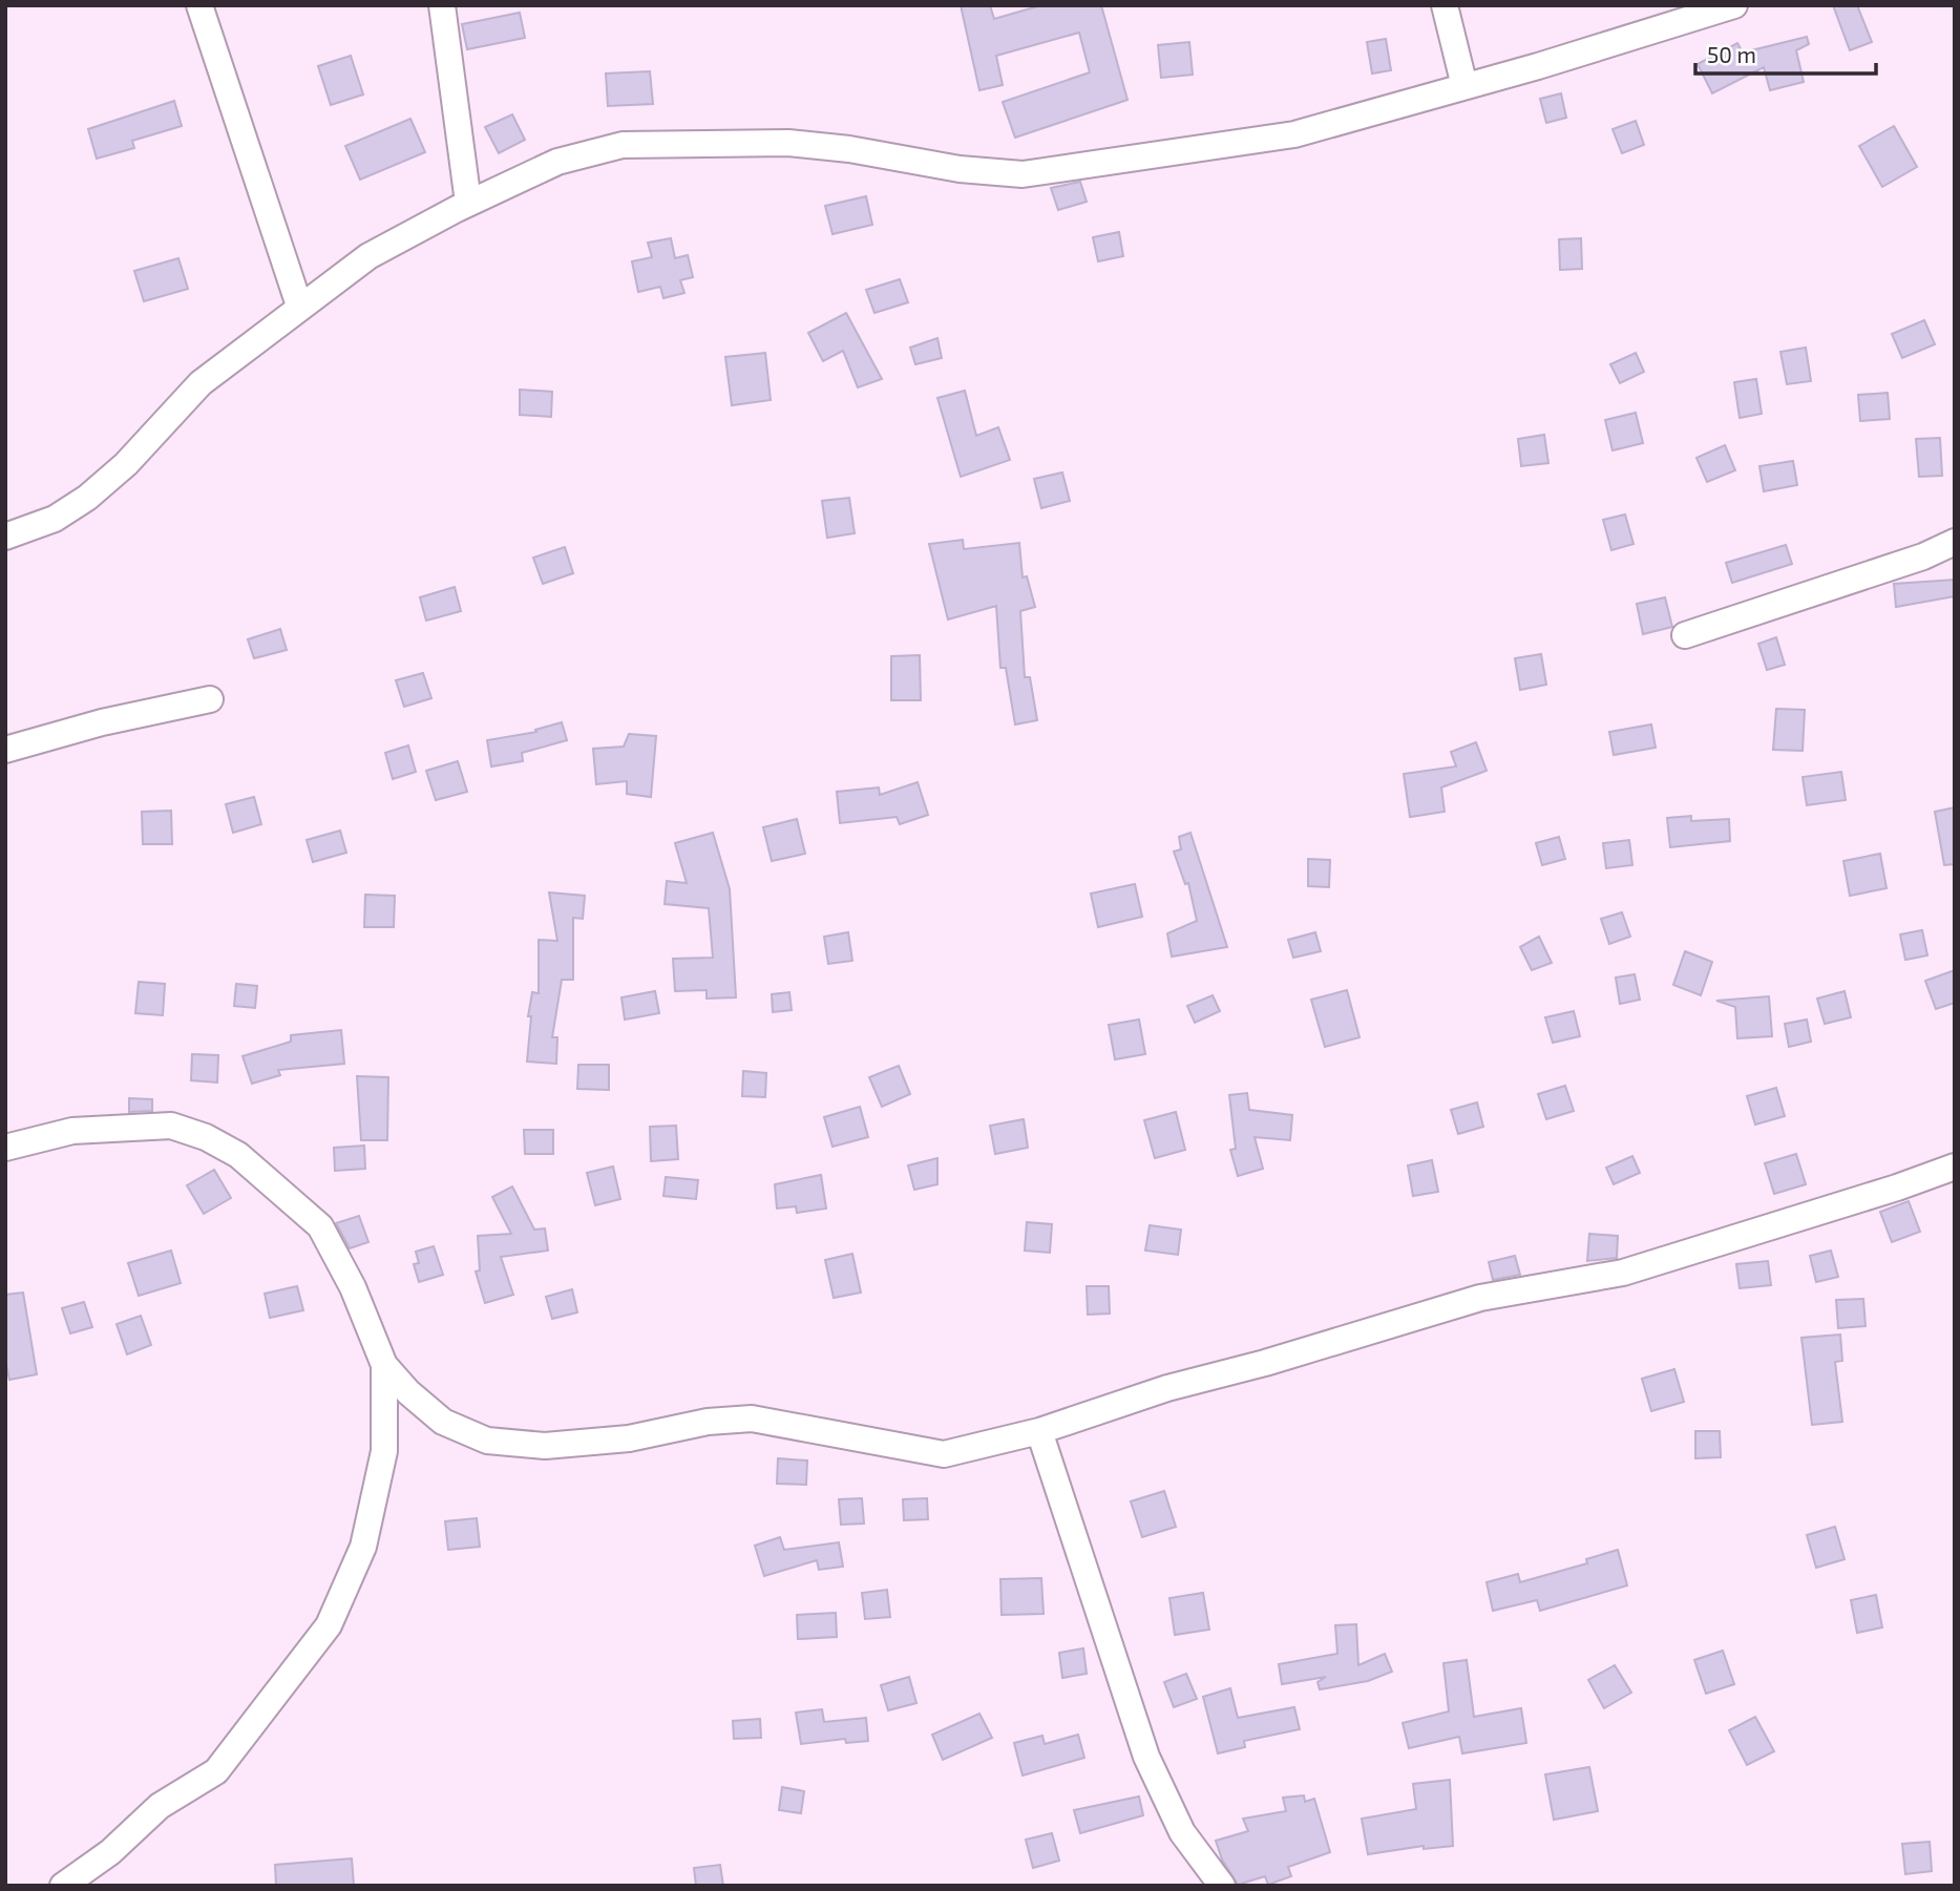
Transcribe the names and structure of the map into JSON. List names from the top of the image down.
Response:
{
  "scale_bar": "50 m"
}
